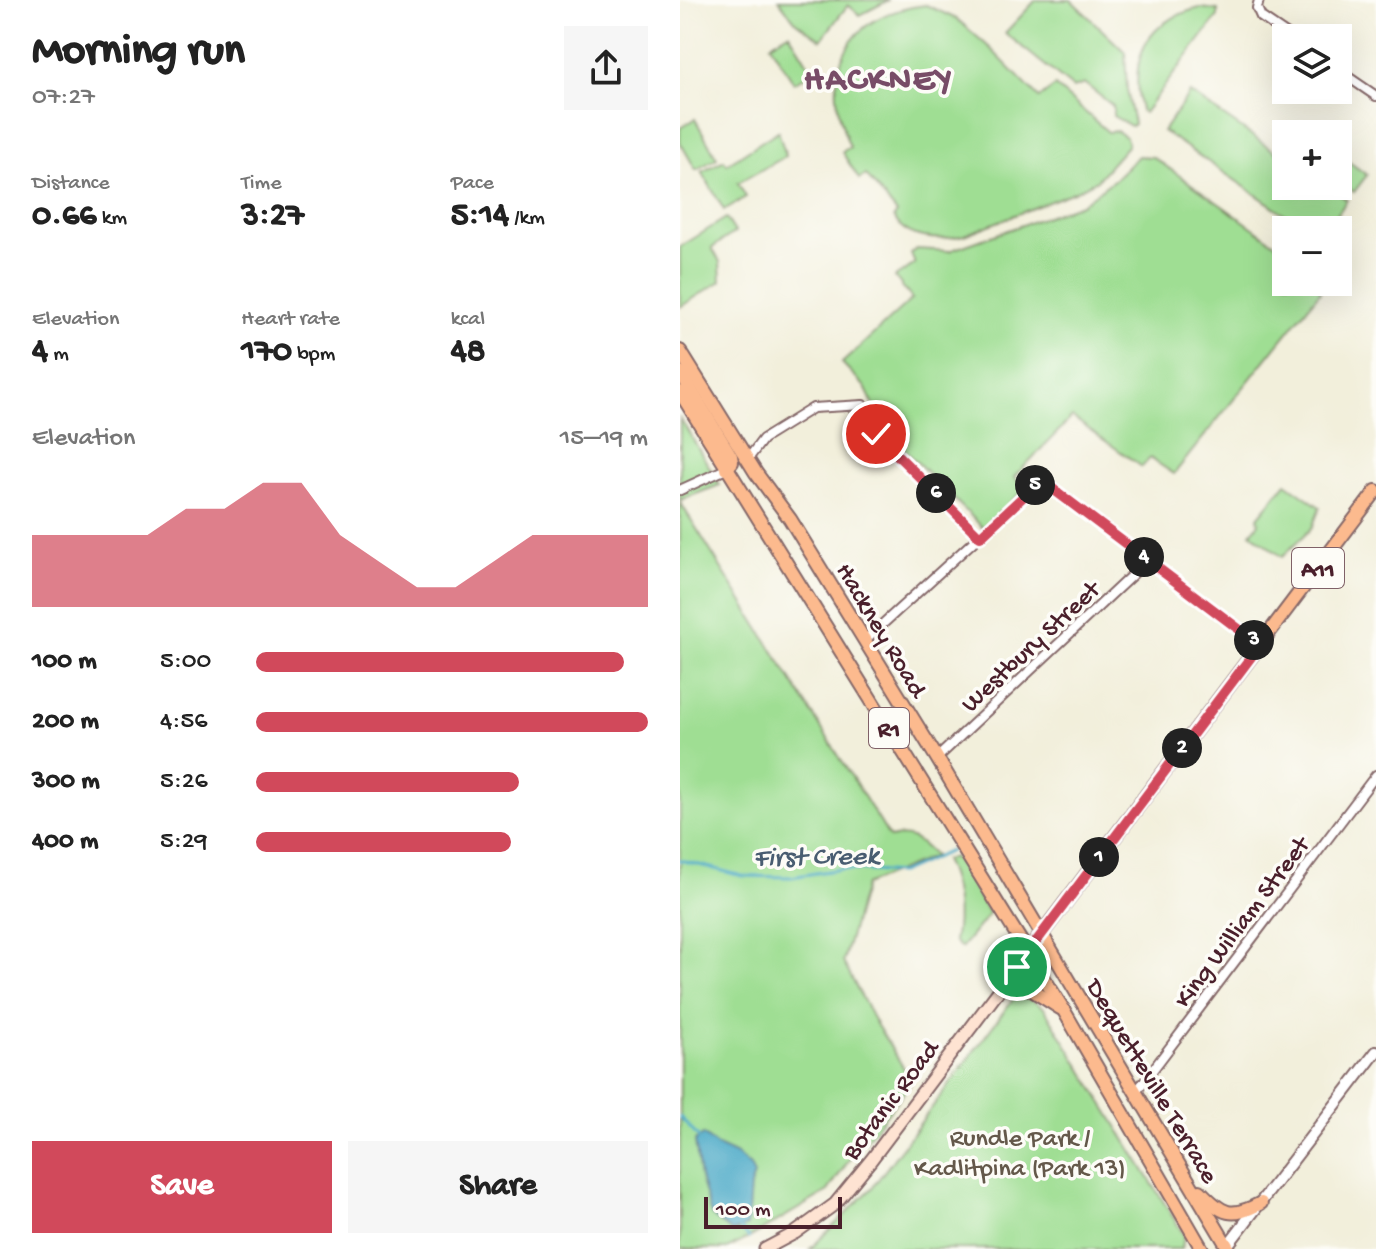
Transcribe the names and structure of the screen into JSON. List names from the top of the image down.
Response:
{
  "streets": {
    "main road": [
      "A11",
      "Hackney Road",
      "R1",
      "Dequetteville Terrace",
      "Botanic Road"
    ],
    "street": ["Westbury Street", "King William Street"]
  },
  "crossings": [
    ["A11", "Hackney Road"],
    ["A11", "Dequetteville Terrace"],
    ["A11", "Botanic Road"],
    ["Hackney Road", "Westbury Street"],
    ["Hackney Road", "Dequetteville Terrace"],
    ["Hackney Road", "Botanic Road"],
    ["King William Street", "Dequetteville Terrace"],
    ["Dequetteville Terrace", "Botanic Road"]
  ],
  "districts": ["HACKNEY"],
  "water": ["First Creek"],
  "parks": ["Rundle Park / Kadlitpina (Park 13)"],
  "scale_bar": "100 m",
  "page": {
    "heading": ["Morning run", "07:27"],
    "map_buttons": ["+", "−"],
    "stats": [
      ["Distance", "0.66 km"],
      ["Time", "3:27"],
      ["Pace", "5:14 /km"],
      ["Elevation", "4 m"],
      ["Heart rate", "170 bpm"],
      ["kcal", "48"]
    ],
    "chart": ["Elevation", "15–19 m"],
    "pins": [
      "5",
      "6",
      "4",
      "3",
      "2",
      "1"
    ],
    "list": [
      {
        "name": "100 m",
        "note": "5:00"
      },
      {
        "name": "200 m",
        "note": "4:56"
      },
      {
        "name": "300 m",
        "note": "5:26"
      },
      {
        "name": "400 m",
        "note": "5:29"
      }
    ],
    "buttons": ["Save", "Share"],
    "scale": "100 m"
  }
}
